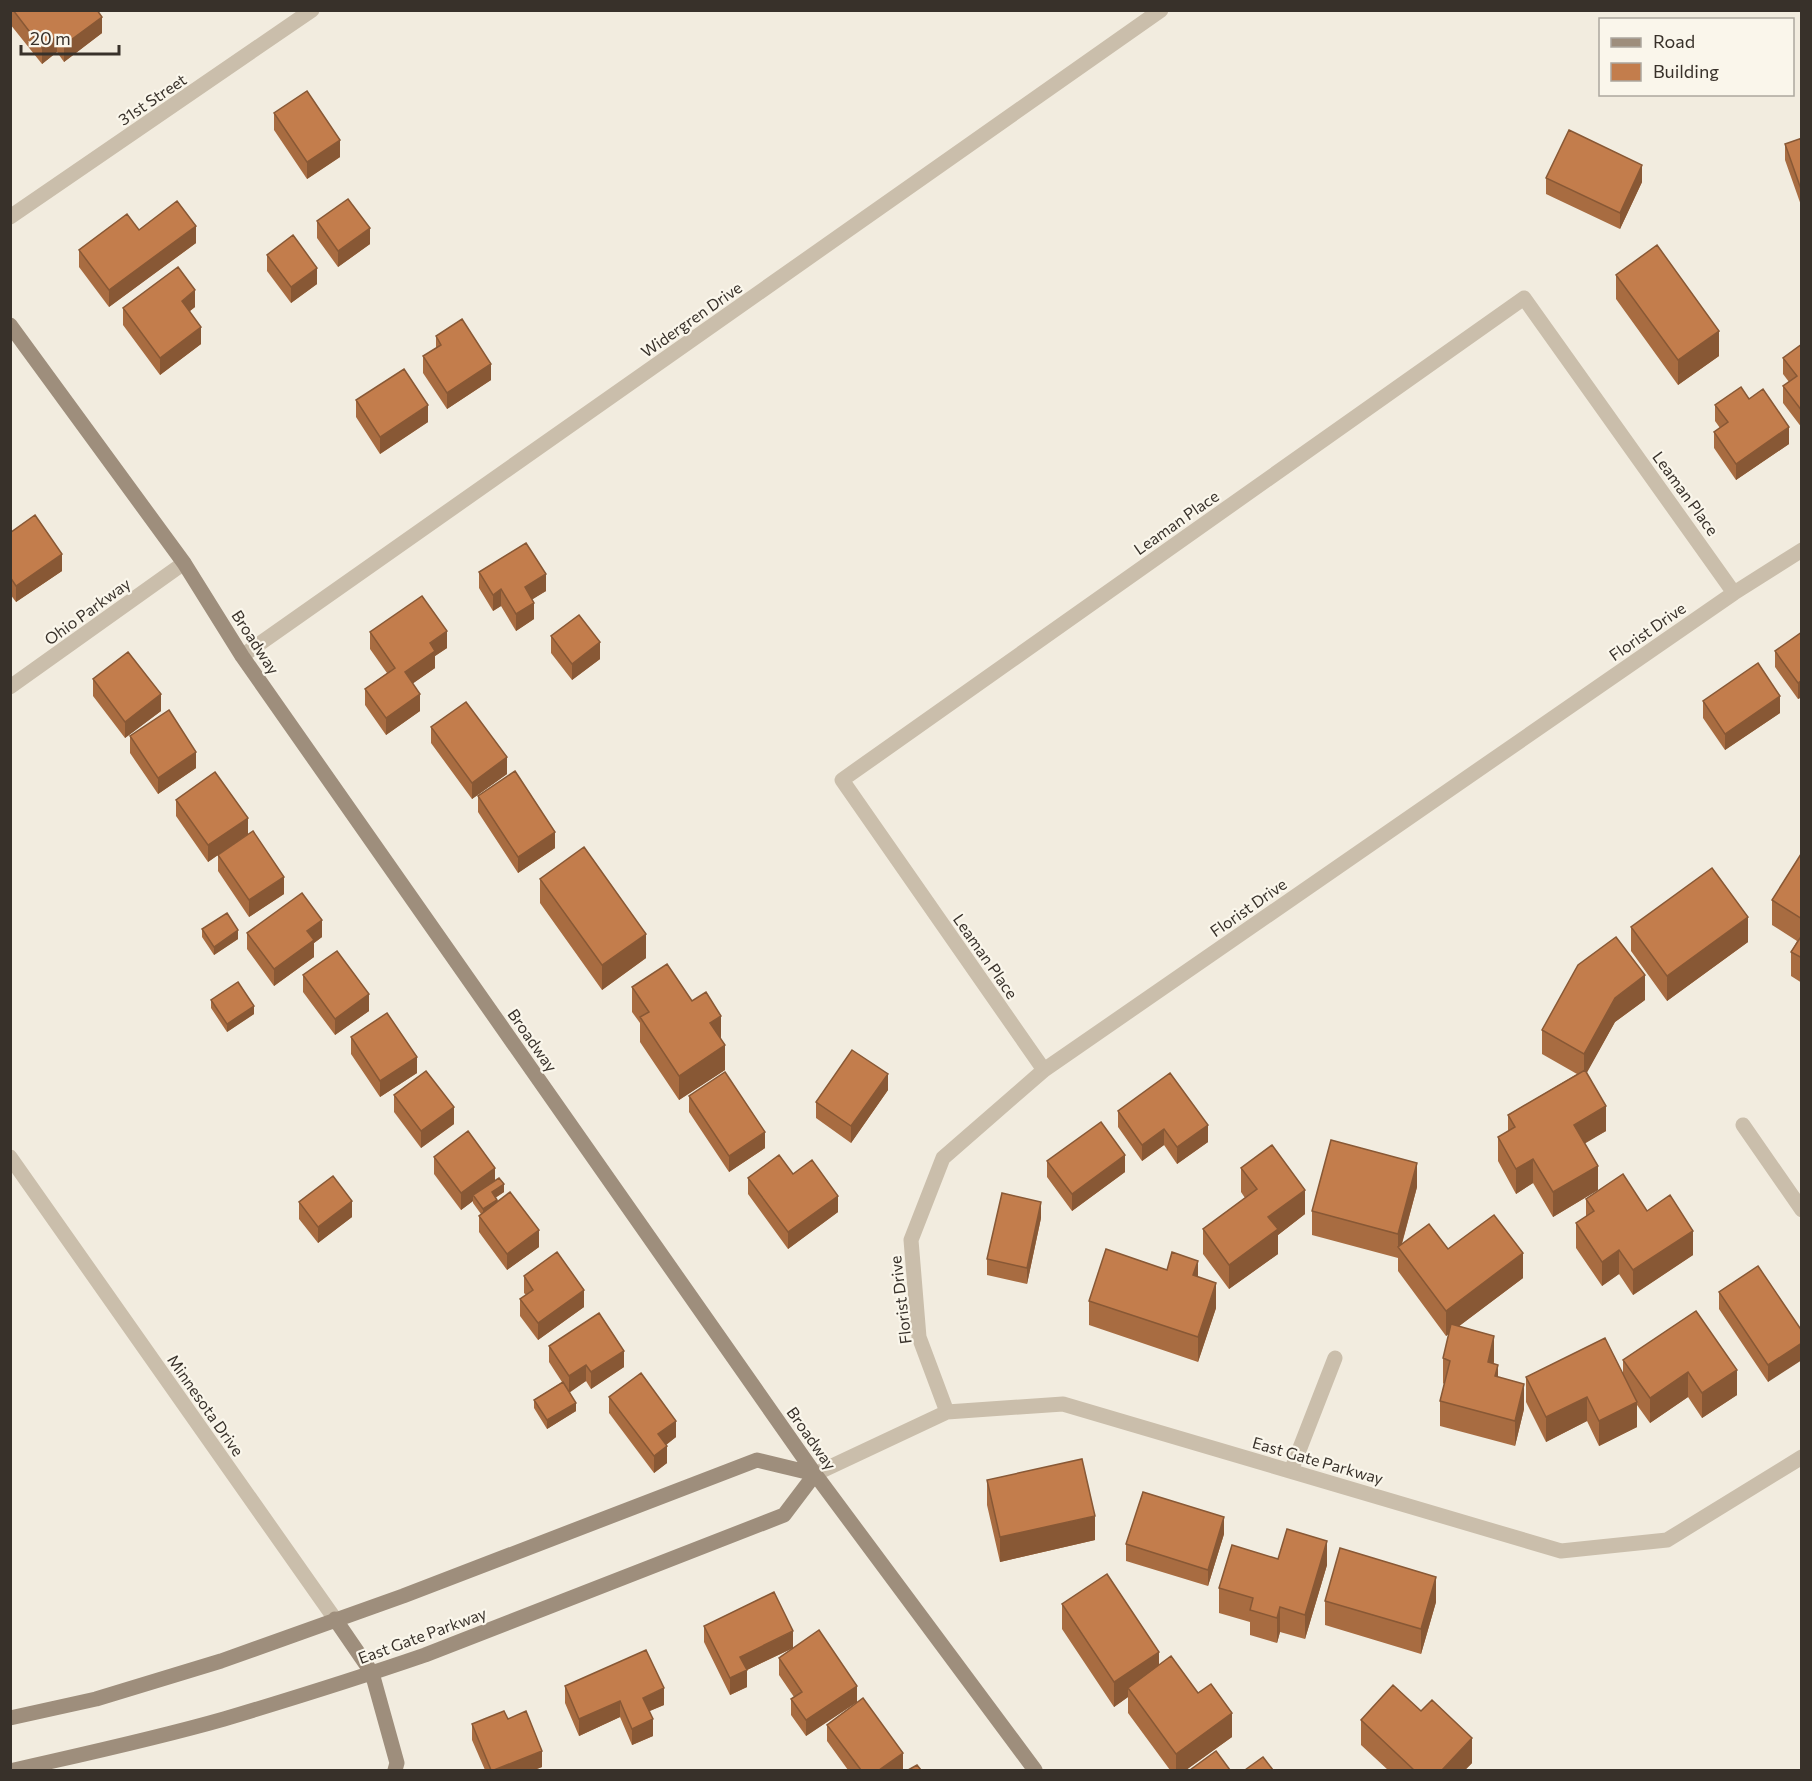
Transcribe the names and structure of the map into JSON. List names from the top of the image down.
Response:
{
  "streets": {
    "street": [
      "31st Street",
      "Widergren Drive",
      "Leaman Place",
      "Ohio Parkway",
      "Florist Drive",
      "Broadway",
      "Minnesota Drive",
      "East Gate Parkway"
    ]
  },
  "crossings": [
    ["Widergren Drive", "Broadway"],
    ["Leaman Place", "Florist Drive"],
    ["Ohio Parkway", "Broadway"],
    ["Florist Drive", "East Gate Parkway"],
    ["Broadway", "East Gate Parkway"],
    ["Minnesota Drive", "East Gate Parkway"]
  ],
  "legend": ["Road", "Building"],
  "scale_bar": "20 m"
}
